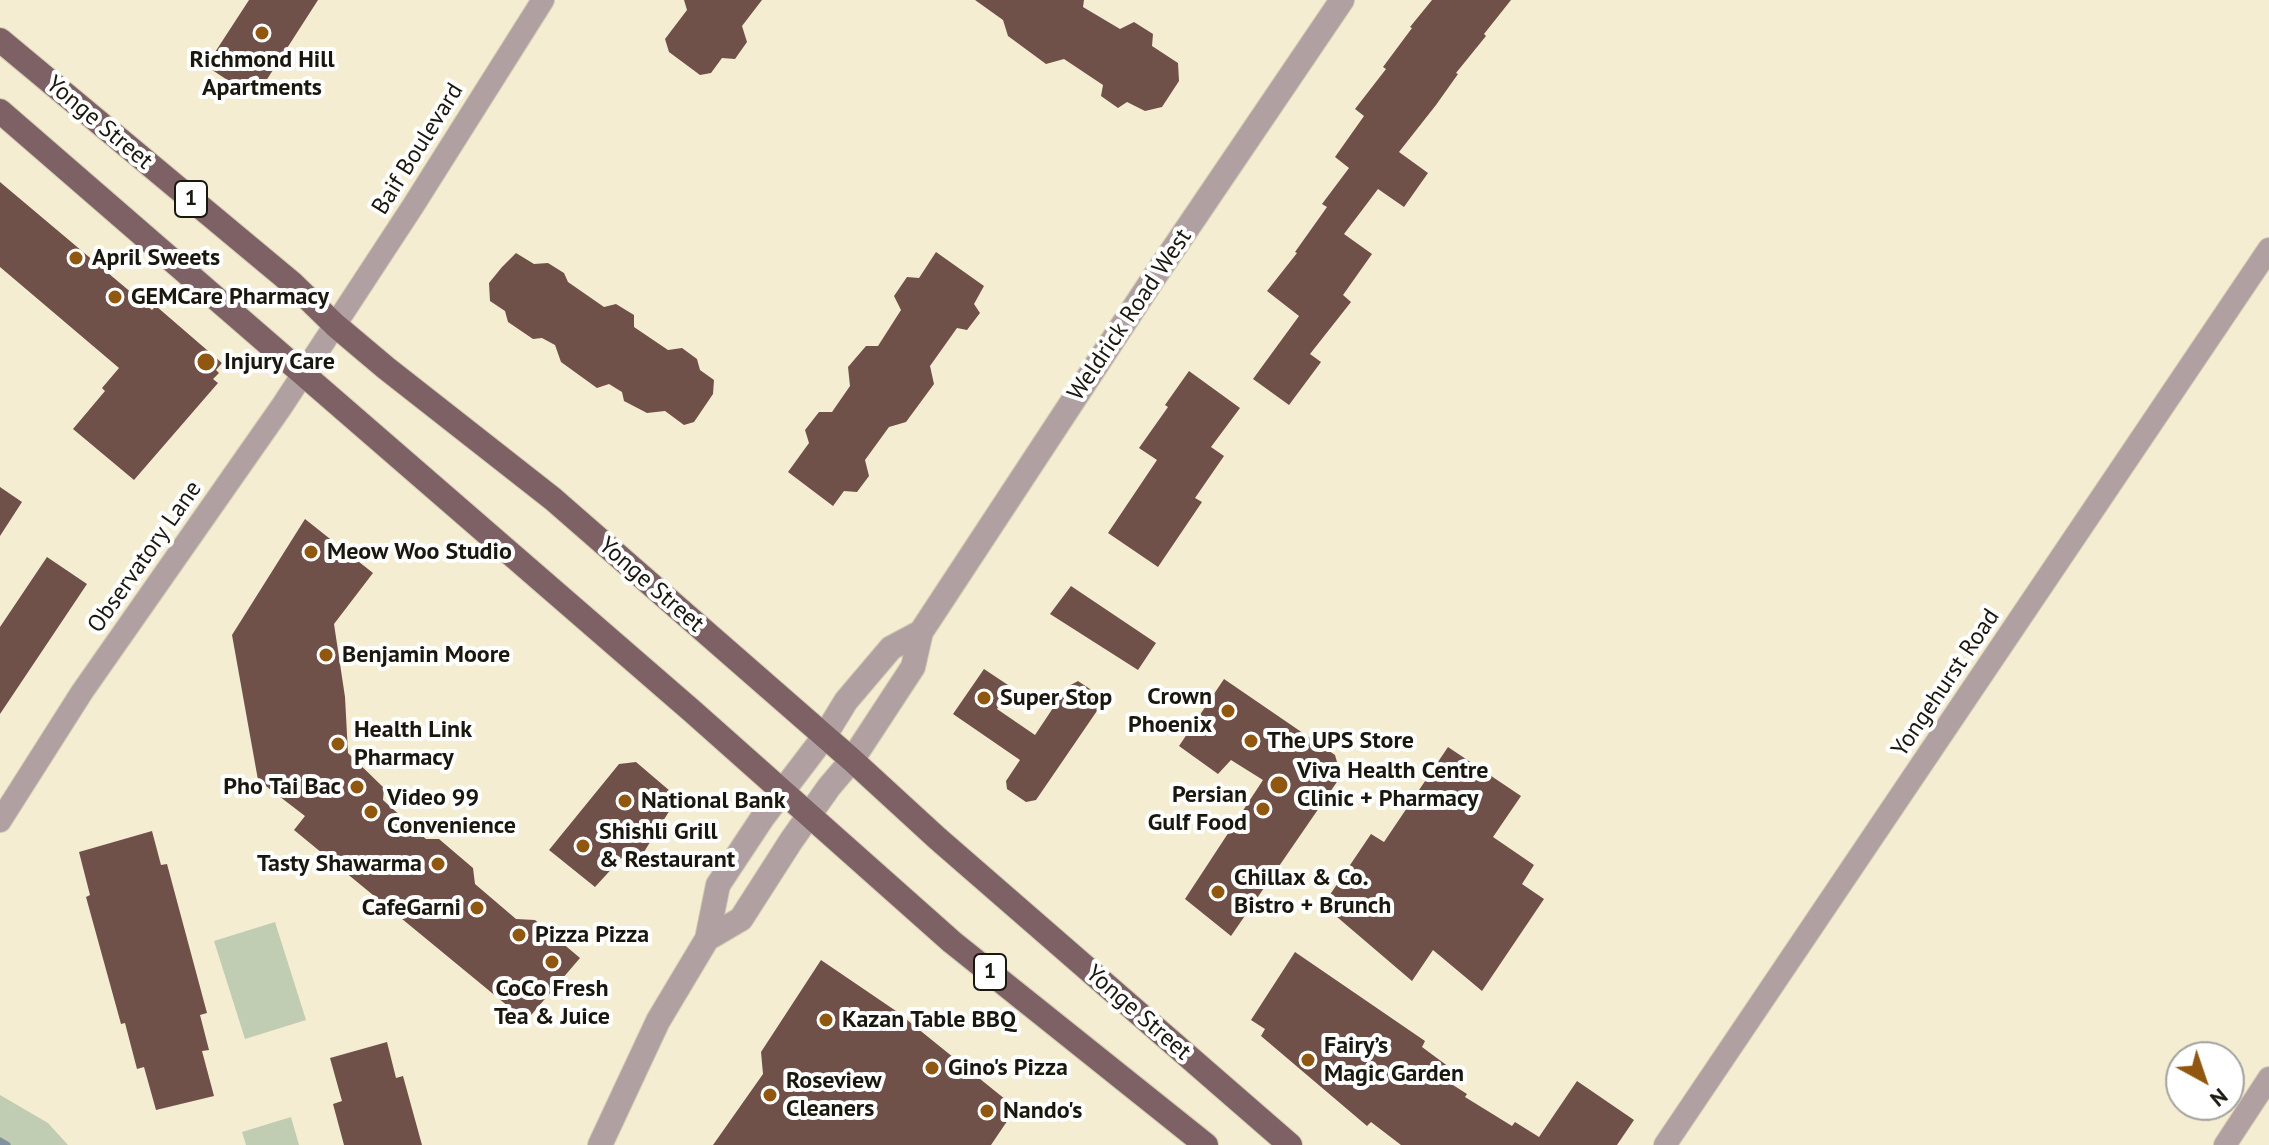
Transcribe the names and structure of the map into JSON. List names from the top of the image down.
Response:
{
  "streets": {
    "main road": ["Yonge Street", "1"],
    "street": [
      "Baif Boulevard",
      "Weldrick Road West",
      "Observatory Lane",
      "Yongehurst Road"
    ]
  },
  "crossings": [
    ["Yonge Street", "Baif Boulevard"],
    ["Yonge Street", "Weldrick Road West"],
    ["Yonge Street", "Observatory Lane"],
    ["Baif Boulevard", "Observatory Lane"],
    ["1", "Weldrick Road West"],
    ["1", "Observatory Lane"]
  ],
  "places": [
    "Richmond Hill Apartments",
    "April Sweets",
    "GEMCare Pharmacy",
    "Injury Care",
    "Meow Woo Studio",
    "Benjamin Moore",
    "Super Stop",
    "Crown Phoenix",
    "The UPS Store",
    "Health Link Pharmacy",
    "Viva Health Centre Clinic + Pharmacy",
    "Pho Tai Bac",
    "National Bank",
    "Persian Gulf Food",
    "Video 99 Convenience",
    "Shishli Grill & Restaurant",
    "Tasty Shawarma",
    "Chillax & Co. Bistro + Brunch",
    "CafeGarni",
    "Pizza Pizza",
    "CoCo Fresh Tea & Juice",
    "Kazan Table BBQ",
    "Fairy’s Magic Garden",
    "Gino's Pizza",
    "Roseview Cleaners",
    "Nando's"
  ],
  "north": "bottom right"
}
